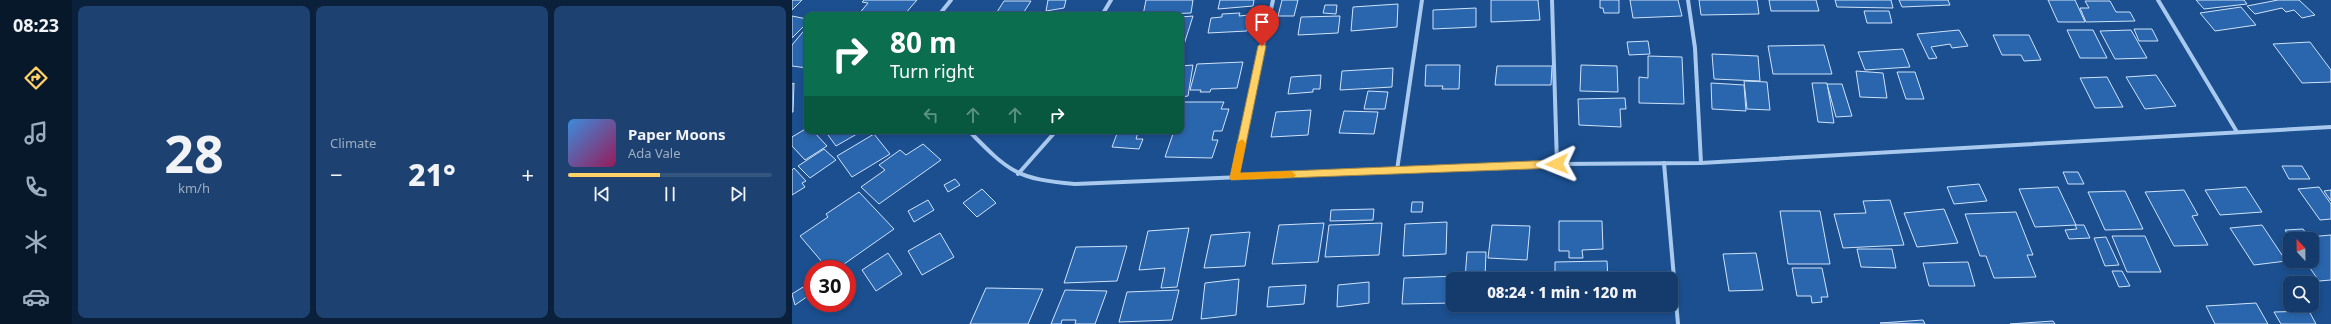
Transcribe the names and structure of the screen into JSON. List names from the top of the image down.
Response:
{
  "north": "top",
  "page": {
    "tabs": "08:23",
    "tile": [
      ["28", "km/h"],
      "Climate"
    ],
    "turn": ["80 m", "Turn right"],
    "song": ["Paper Moons", "Ada Vale"],
    "heat": ["−", "21°", "+"],
    "limit": "30",
    "trip": "08:24 · 1 min · 120 m"
  }
}
